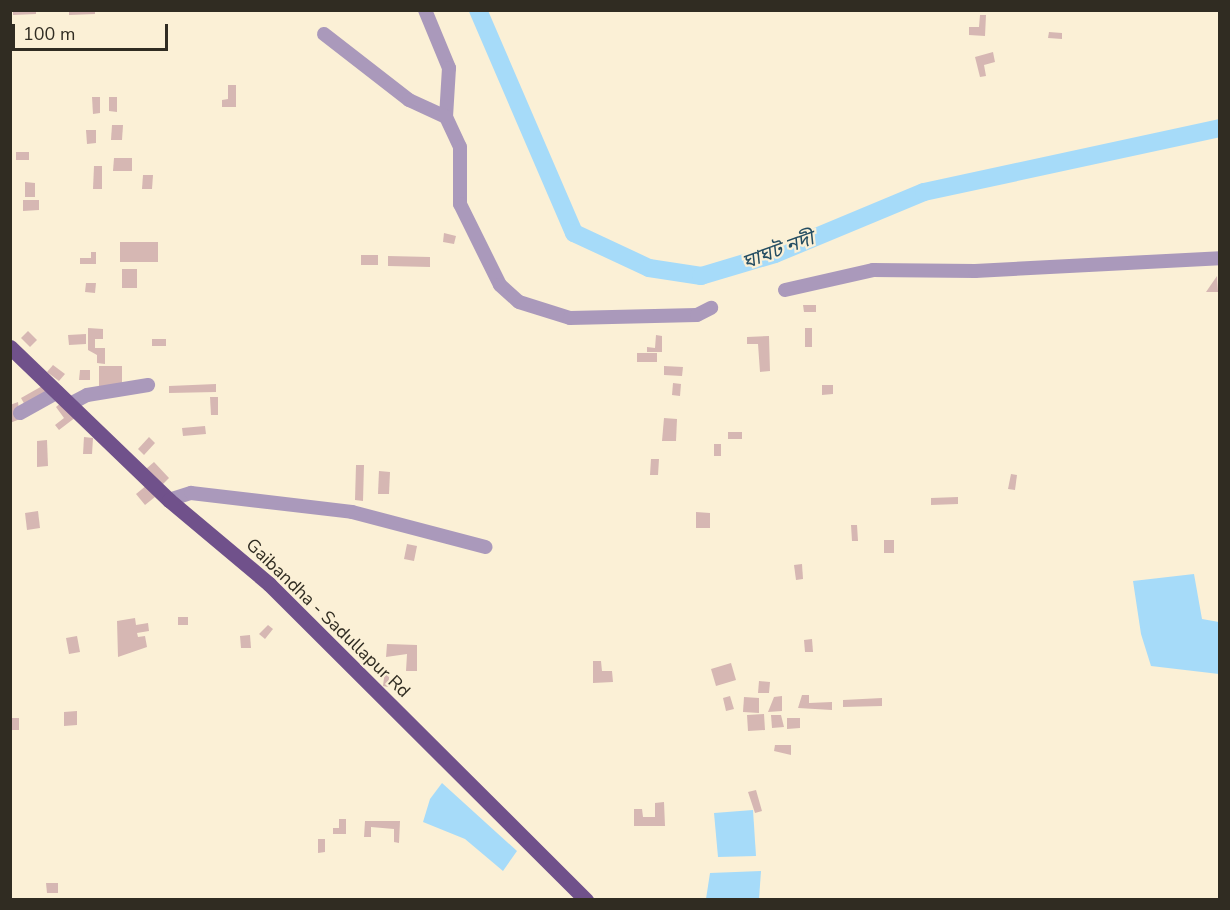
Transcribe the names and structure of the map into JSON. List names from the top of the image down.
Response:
{
  "streets": {
    "main road": ["Gaibandha - Sadullapur Rd"]
  },
  "water": ["ঘাঘট নদী"],
  "scale_bar": "100 m"
}
